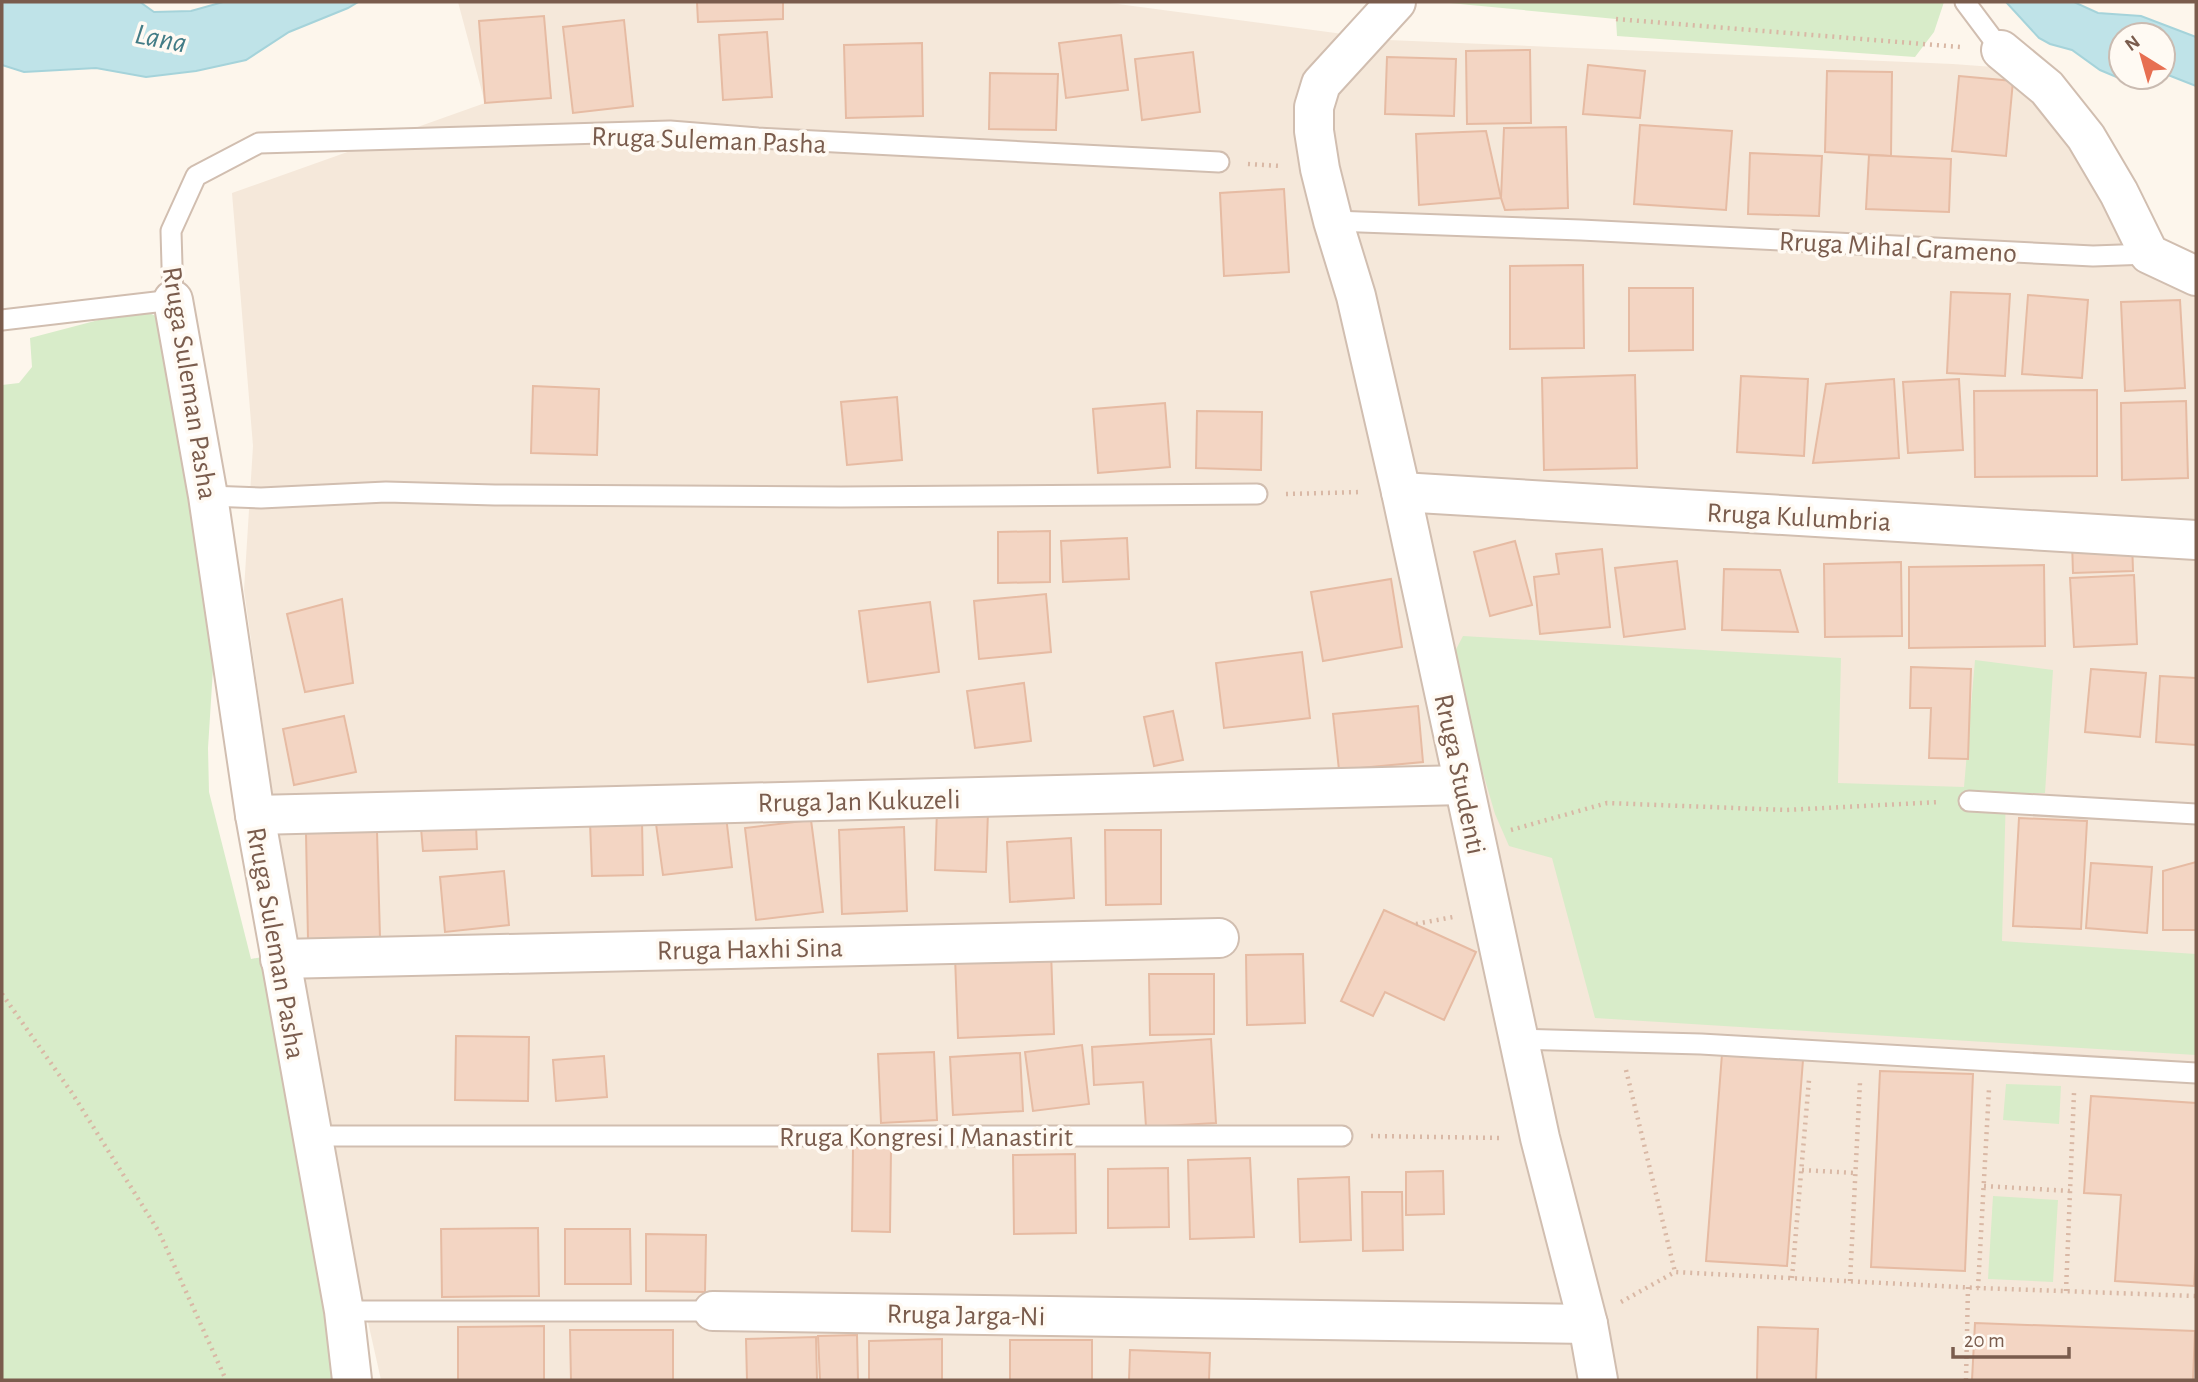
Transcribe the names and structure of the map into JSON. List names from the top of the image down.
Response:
{
  "streets": {
    "street": [
      "Rruga Suleman Pasha",
      "Rruga Kulumbria",
      "Rruga Studenti",
      "Rruga Jan Kukuzeli",
      "Rruga Haxhi Sina",
      "Rruga Jarga-Ni"
    ],
    "lane": ["Rruga Mihal Grameno", "Rruga Kongresi I Manastirit"]
  },
  "crossings": [
    ["Rruga Suleman Pasha", "Rruga Jan Kukuzeli"],
    ["Rruga Suleman Pasha", "Rruga Haxhi Sina"],
    ["Rruga Suleman Pasha", "Rruga Kongresi I Manastirit"],
    ["Rruga Suleman Pasha", "Rruga Jarga-Ni"],
    ["Rruga Mihal Grameno", "Rruga Studenti"],
    ["Rruga Kulumbria", "Rruga Studenti"],
    ["Rruga Studenti", "Rruga Jan Kukuzeli"],
    ["Rruga Studenti", "Rruga Jarga-Ni"]
  ],
  "water": ["Lana"],
  "scale_bar": "20 m",
  "north": "top left"
}
